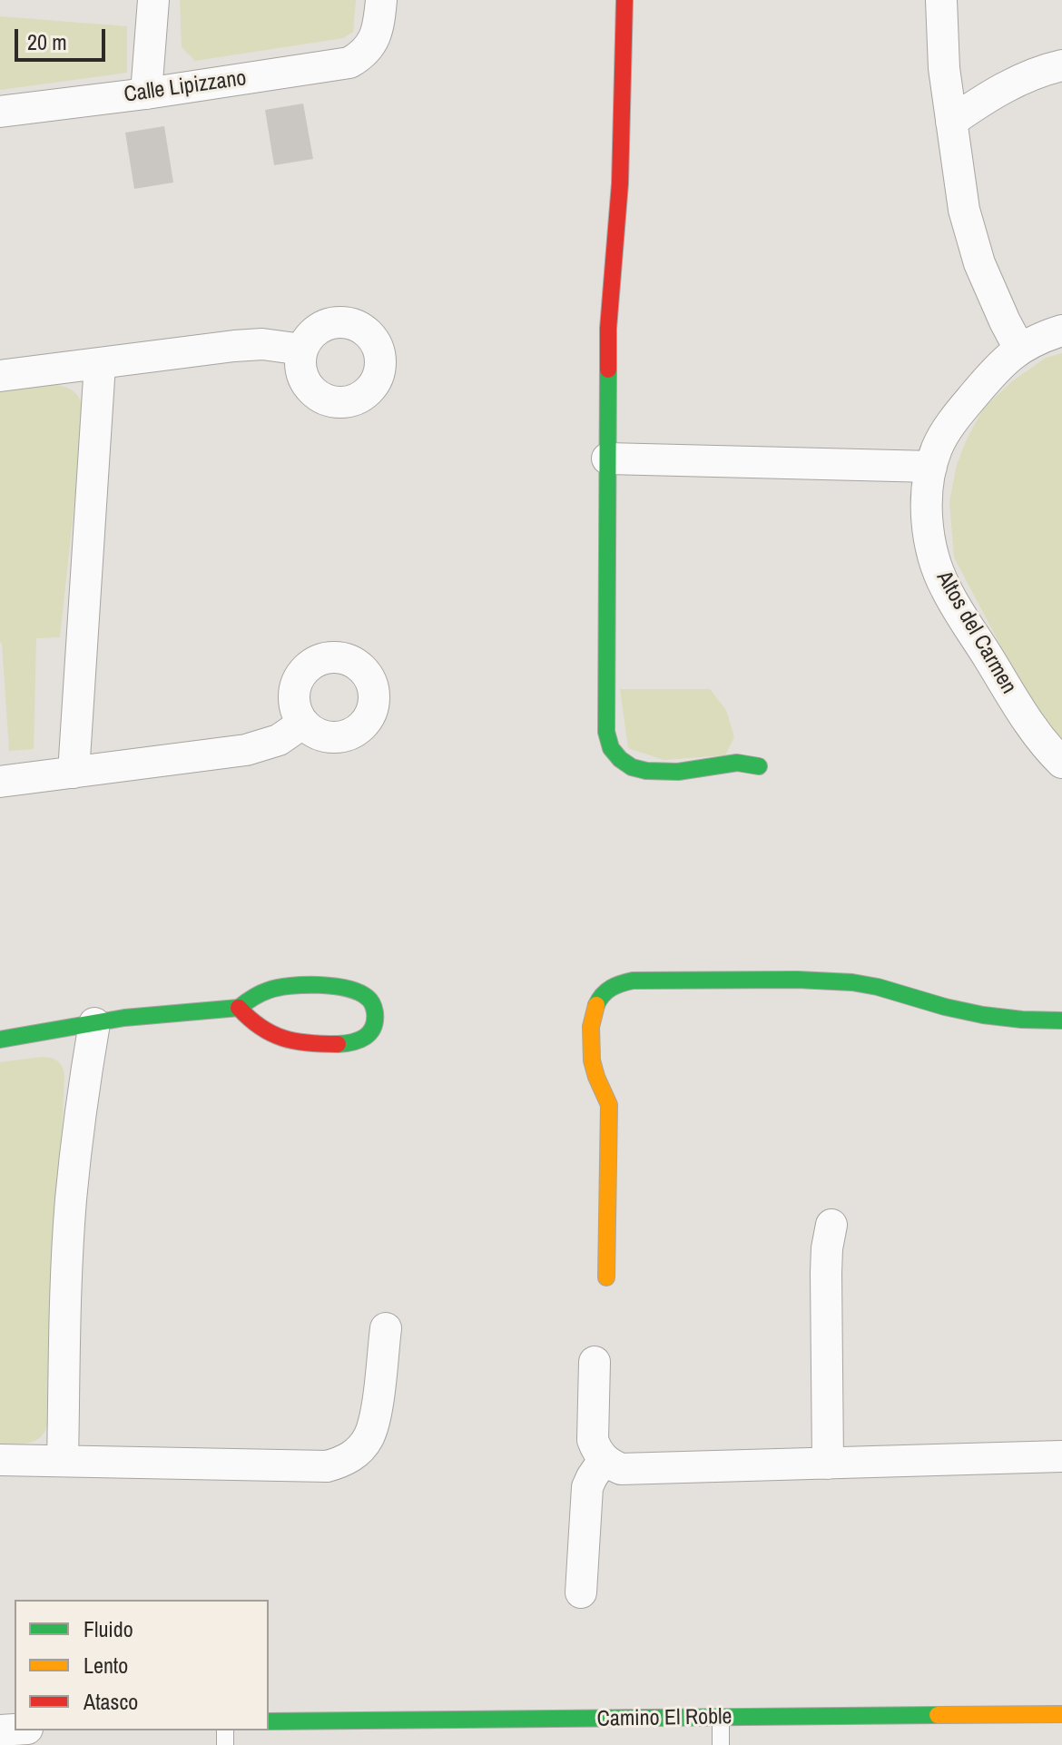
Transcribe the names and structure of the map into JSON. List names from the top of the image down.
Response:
{
  "streets": {
    "street": ["Calle Lipizzano", "Altos del Carmen", "Camino El Roble"]
  },
  "legend": ["Fluido", "Lento", "Atasco"],
  "scale_bar": "20 m"
}
